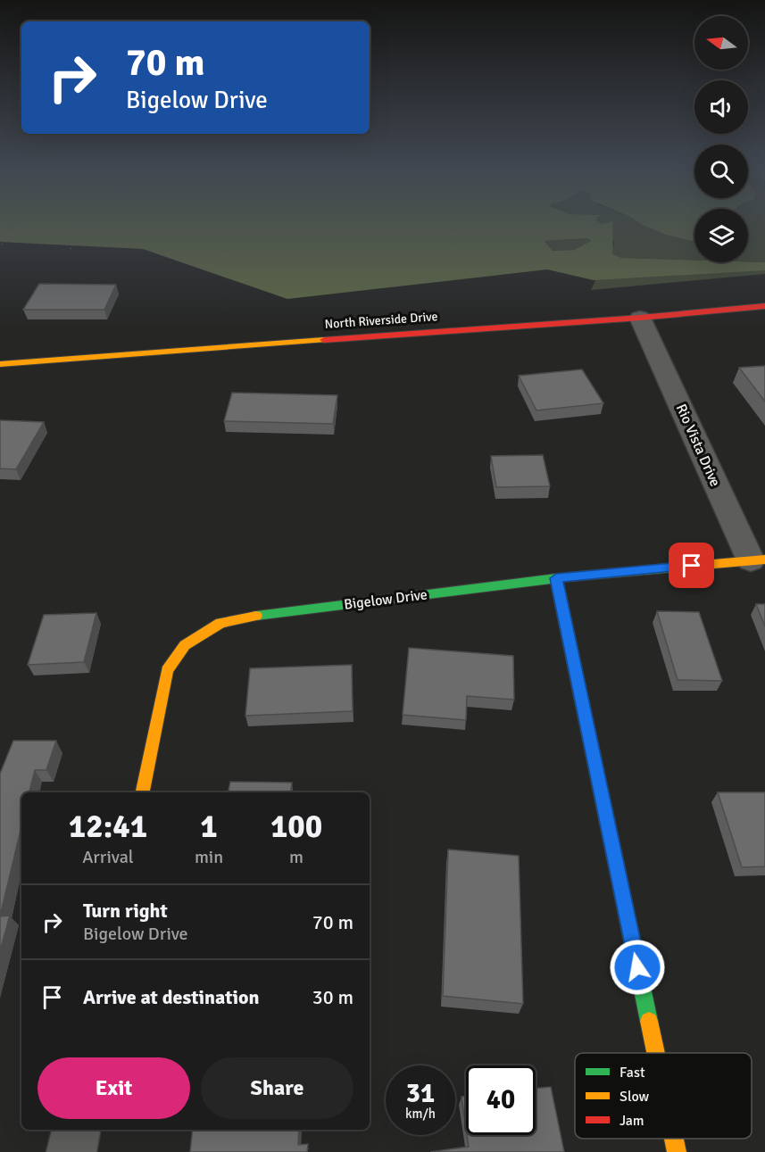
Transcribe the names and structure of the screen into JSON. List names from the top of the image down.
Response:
{
  "streets": {
    "street": ["North Riverside Drive", "Rio Vista Drive", "Bigelow Drive"]
  },
  "crossings": [
    ["North Riverside Drive", "Rio Vista Drive"],
    ["Rio Vista Drive", "Bigelow Drive"]
  ],
  "legend": ["Fast", "Slow", "Jam"],
  "north": "left",
  "page": {
    "turn": ["70 m", "Bigelow Drive"],
    "eta": [
      "12:41",
      "Arrival",
      "1",
      "min",
      "100",
      "m"
    ],
    "list": [
      {
        "name": "Turn right",
        "note": "Bigelow Drive",
        "value": "70 m"
      },
      {
        "name": "Arrive at destination",
        "value": "30 m"
      }
    ],
    "buttons": ["Exit", "Share"],
    "speed": "31 km/h",
    "limit": "40"
  }
}
